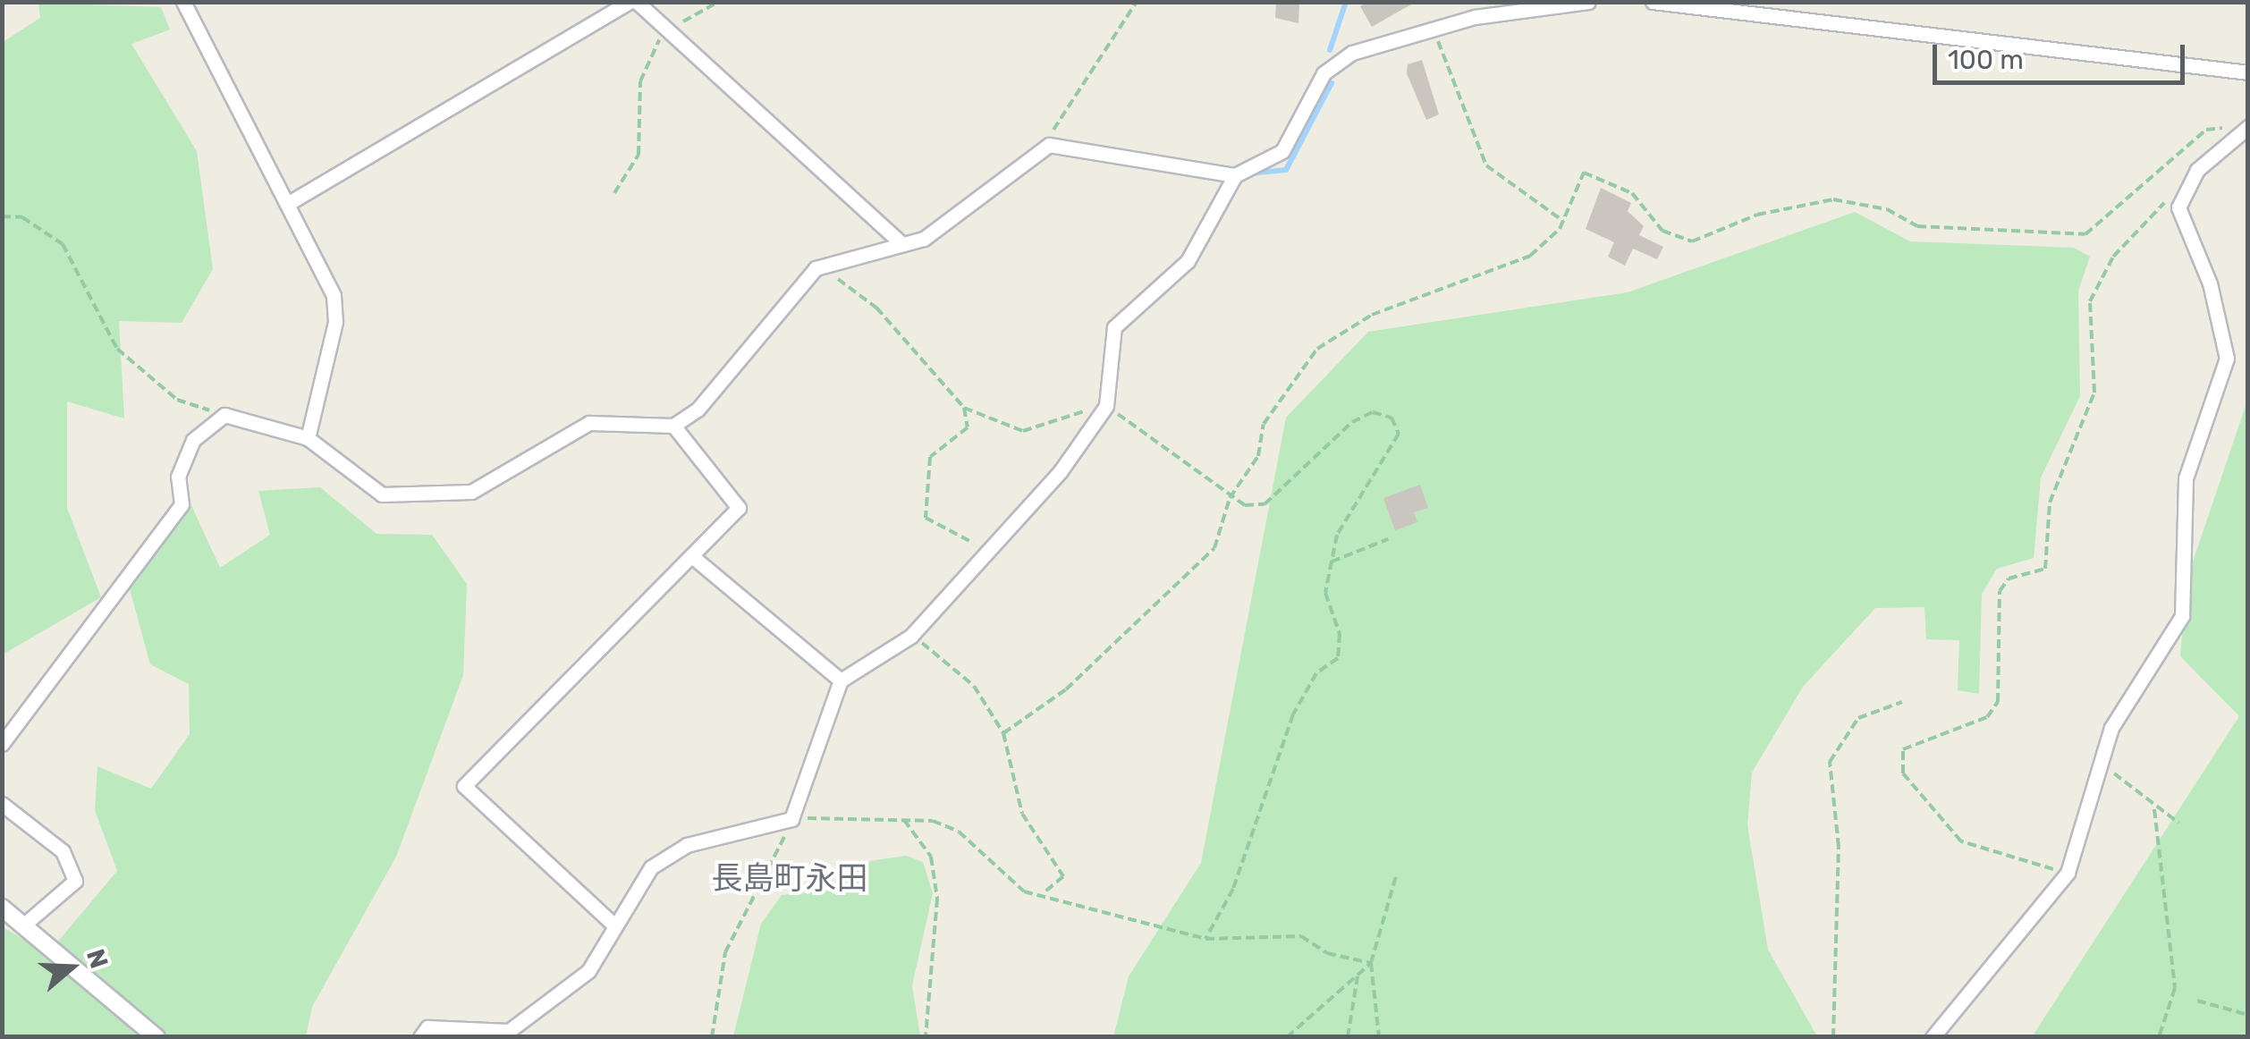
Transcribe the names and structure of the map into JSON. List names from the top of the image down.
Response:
{
  "districts": ["長島町永田"],
  "scale_bar": "100 m",
  "north": "right"
}
